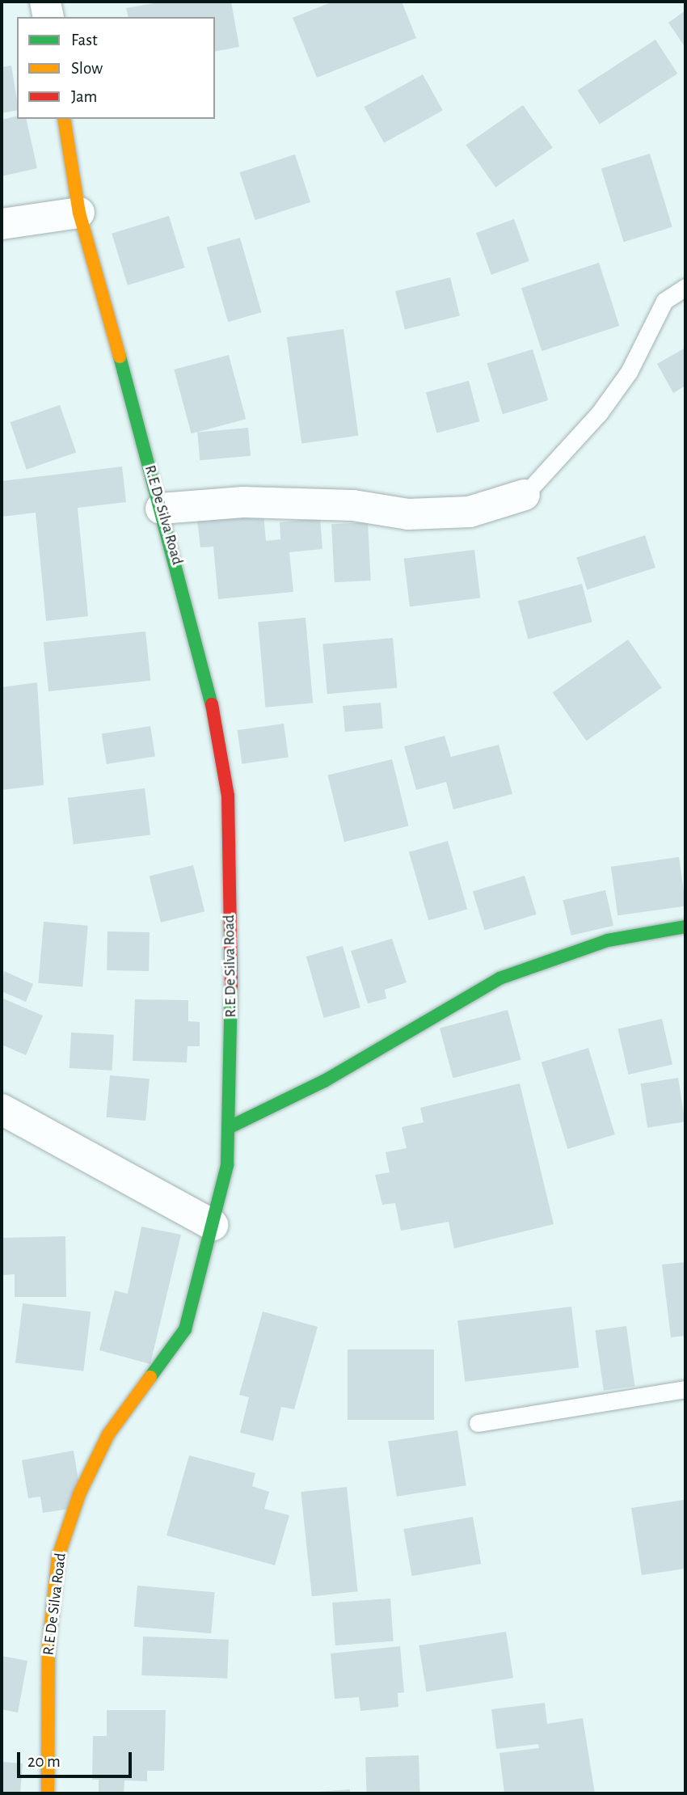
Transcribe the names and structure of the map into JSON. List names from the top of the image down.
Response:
{
  "streets": {
    "street": ["R.E De Silva Road"]
  },
  "legend": ["Fast", "Slow", "Jam"],
  "scale_bar": "20 m"
}
